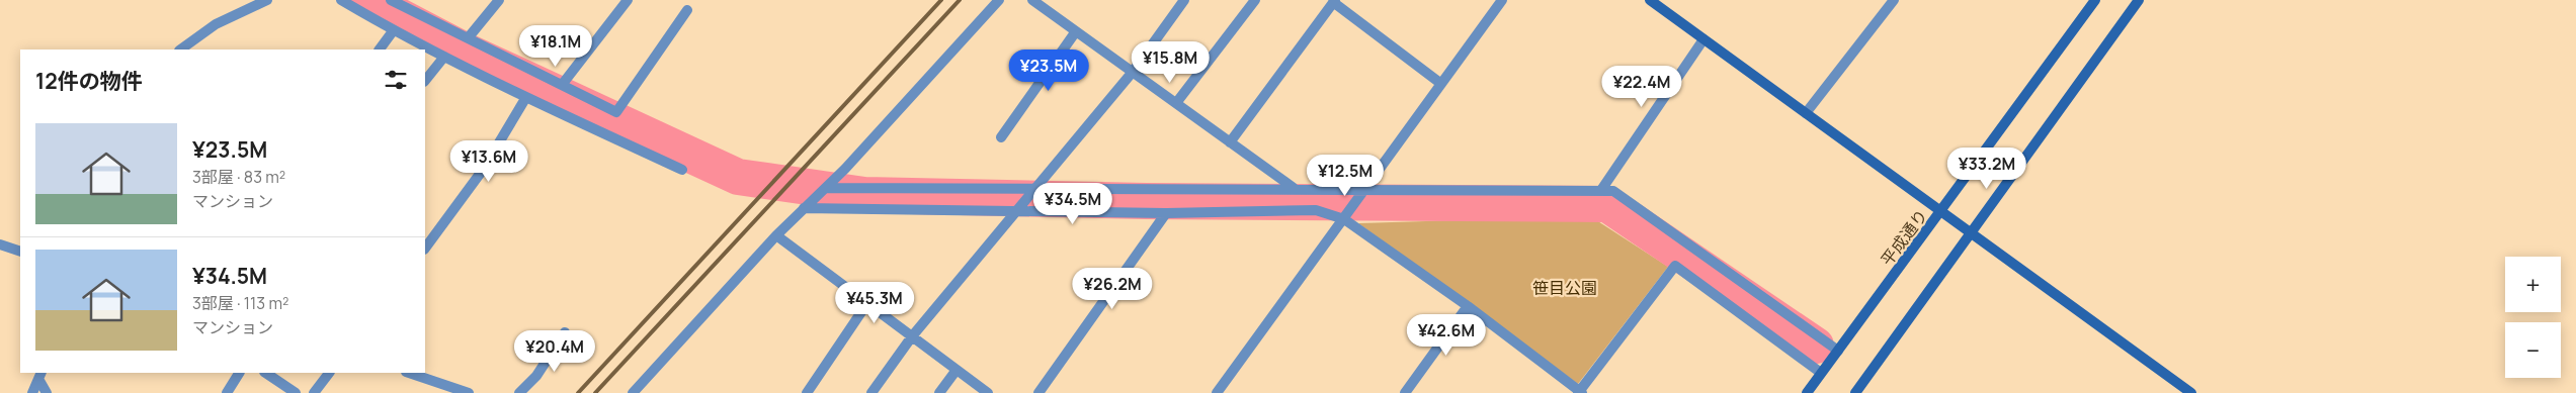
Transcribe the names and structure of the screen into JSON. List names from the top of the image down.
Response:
{
  "streets": {
    "street": ["平成通り"]
  },
  "parks": ["笹目公園"],
  "page": {
    "price": [
      "¥18.1M",
      "¥15.8M",
      "¥23.5M",
      "¥22.4M",
      "¥13.6M",
      "¥33.2M",
      "¥12.5M",
      "¥34.5M",
      "¥26.2M",
      "¥45.3M",
      "¥42.6M",
      "¥20.4M"
    ],
    "heading": "12件の物件",
    "list": [
      {
        "name": "¥23.5M",
        "note": "3部屋 · 83 m² · マンション"
      },
      {
        "name": "¥34.5M",
        "note": "3部屋 · 113 m² · マンション"
      }
    ],
    "map_buttons": ["+", "−"]
  }
}
